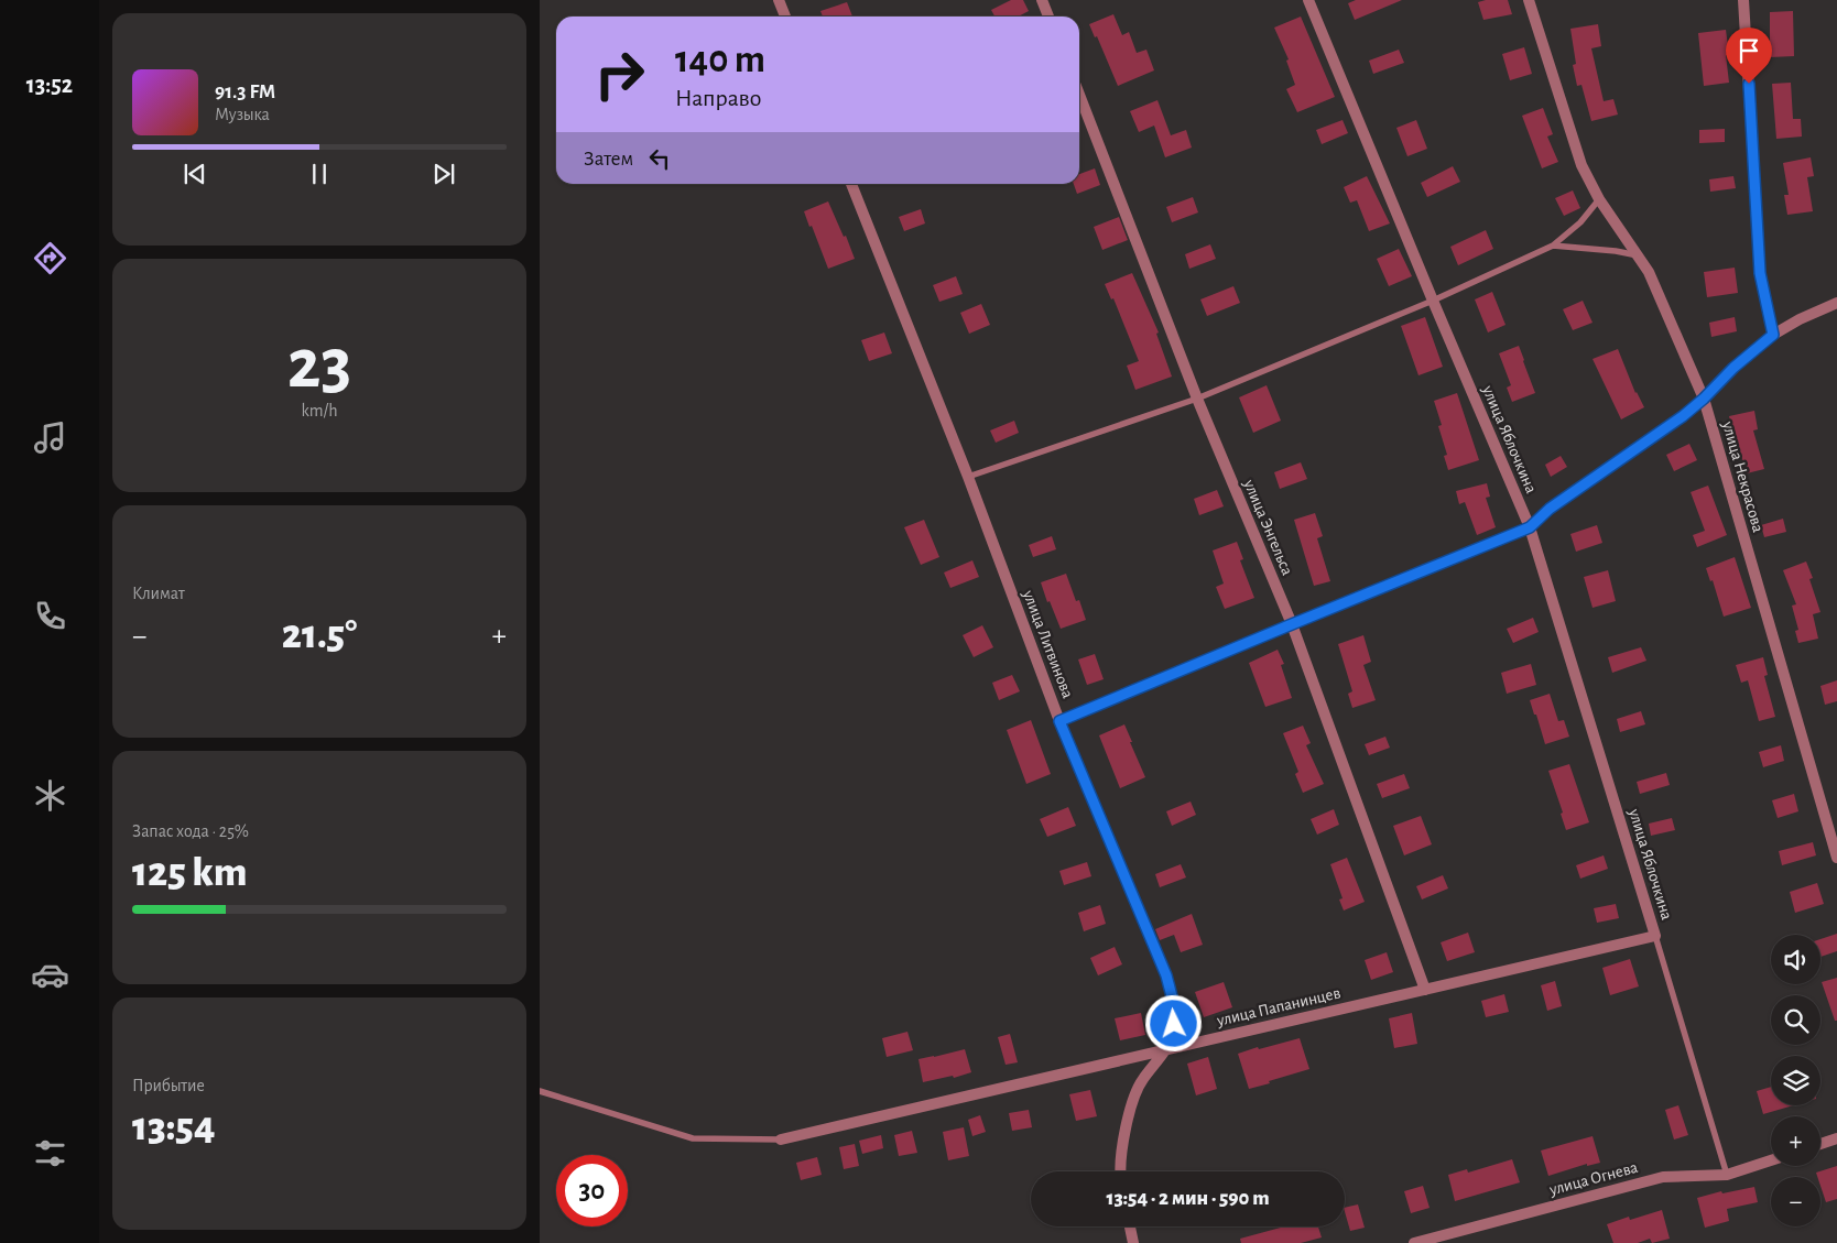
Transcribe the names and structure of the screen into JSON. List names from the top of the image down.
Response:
{
  "streets": {
    "street": [
      "улица Яблочкина",
      "улица Некрасова",
      "улица Энгельса",
      "улица Литвинова",
      "улица Папанинцев",
      "улица Огнева"
    ]
  },
  "crossings": [
    ["улица Яблочкина", "улица Папанинцев"],
    ["улица Энгельса", "улица Папанинцев"],
    ["улица Литвинова", "улица Папанинцев"]
  ],
  "page": {
    "tabs": "13:52",
    "turn": ["140 m", "Направо"],
    "song": ["91.3 FM", "Музыка"],
    "then": "Затем",
    "tile": [
      ["23", "km/h"],
      "Климат",
      ["Запас хода · 25%", "125 km"],
      ["Прибытие", "13:54"]
    ],
    "heat": ["−", "21.5°", "+"],
    "map_buttons": ["+", "−"],
    "limit": "30",
    "trip": "13:54 · 2 мин · 590 m"
  }
}
